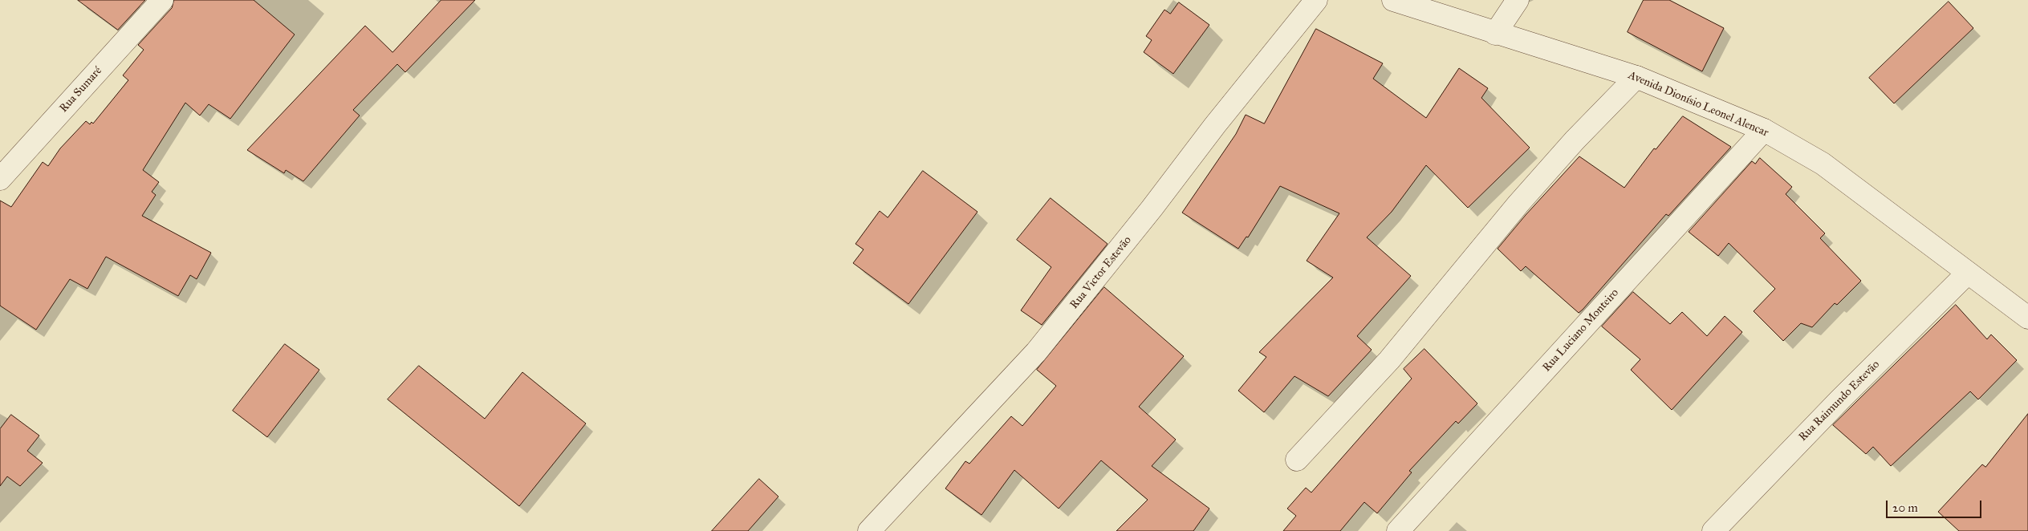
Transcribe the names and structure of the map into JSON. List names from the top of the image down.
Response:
{
  "streets": {
    "street": [
      "Rua Sumaré",
      "Avenida Dionísio Leonel Alencar",
      "Rua Victor Estevão",
      "Rua Luciano Monteiro",
      "Rua Raimundo Estevão"
    ]
  },
  "crossings": [
    ["Avenida Dionísio Leonel Alencar", "Rua Luciano Monteiro"],
    ["Avenida Dionísio Leonel Alencar", "Rua Raimundo Estevão"]
  ],
  "scale_bar": "20 m"
}
